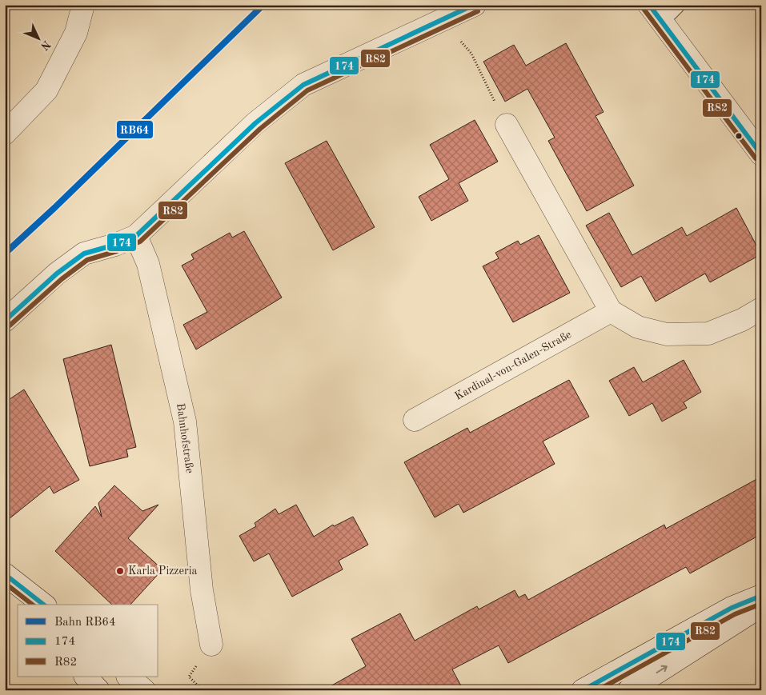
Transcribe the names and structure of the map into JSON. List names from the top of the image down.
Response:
{
  "streets": {
    "street": ["Kardinal-von-Galen-Straße", "Bahnhofstraße"]
  },
  "places": ["Karla Pizzeria"],
  "lines": ["rail line RB64", "transit line 174", "transit line R82"],
  "legend": ["Bahn RB64", "174", "R82"],
  "north": "bottom right"
}
